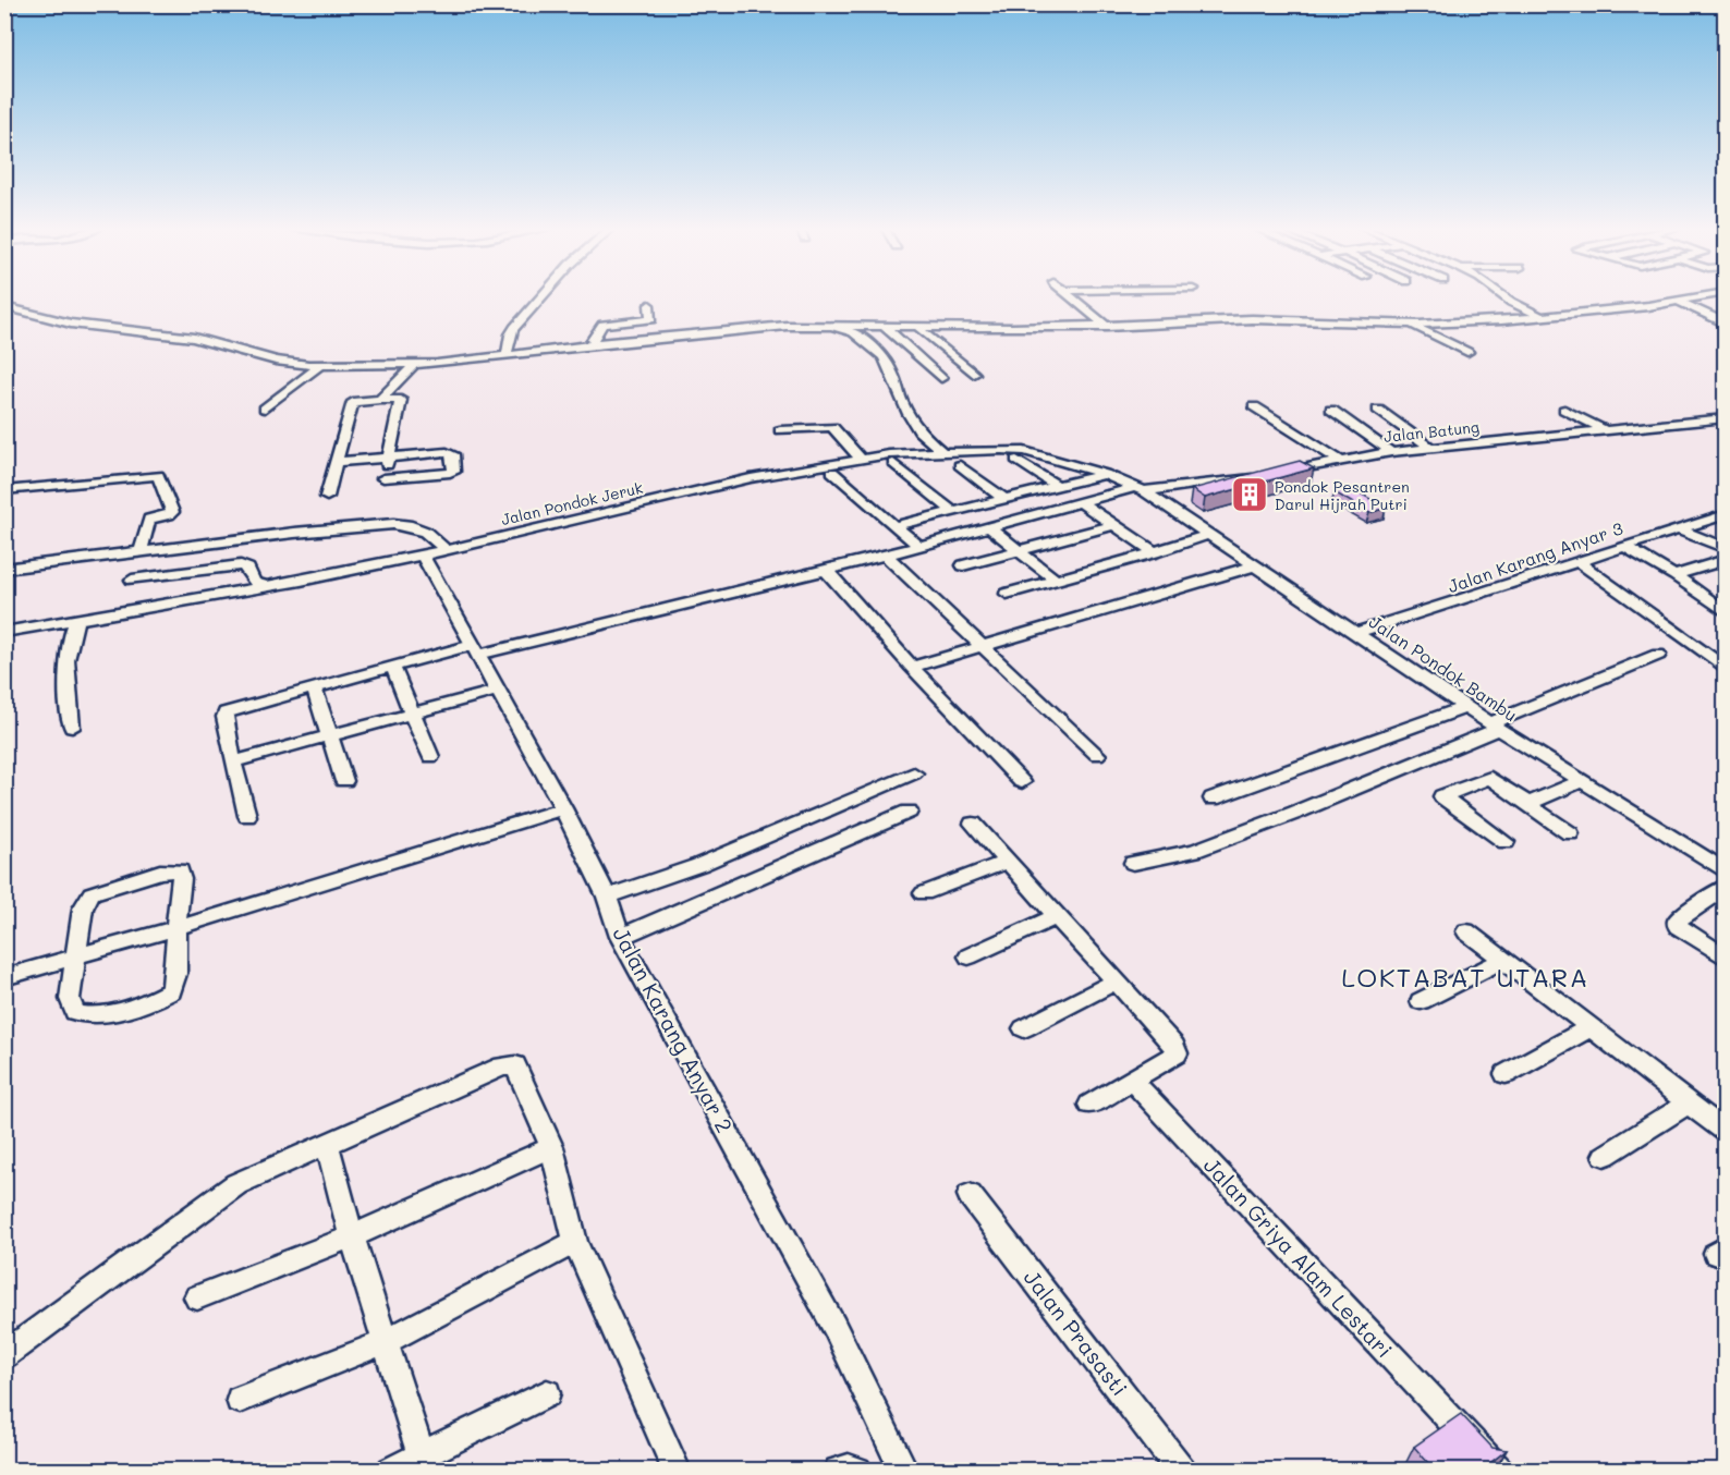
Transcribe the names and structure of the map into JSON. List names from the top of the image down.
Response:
{
  "streets": {
    "street": [
      "Jalan Batung",
      "Jalan Pondok Jeruk",
      "Jalan Karang Anyar 3",
      "Jalan Pondok Bambu",
      "Jalan Karang Anyar 2",
      "Jalan Griya Alam Lestari",
      "Jalan Prasasti"
    ]
  },
  "crossings": [
    ["Jalan Batung", "Jalan Pondok Jeruk"],
    ["Jalan Batung", "Jalan Pondok Bambu"],
    ["Jalan Batung", "Jalan Karang Anyar 2"],
    ["Jalan Pondok Jeruk", "Jalan Pondok Bambu"],
    ["Jalan Pondok Jeruk", "Jalan Karang Anyar 2"],
    ["Jalan Karang Anyar 3", "Jalan Pondok Bambu"]
  ],
  "districts": ["LOKTABAT UTARA"],
  "places": {
    "building": ["Pondok Pesantren Darul Hijrah Putri"]
  }
}
